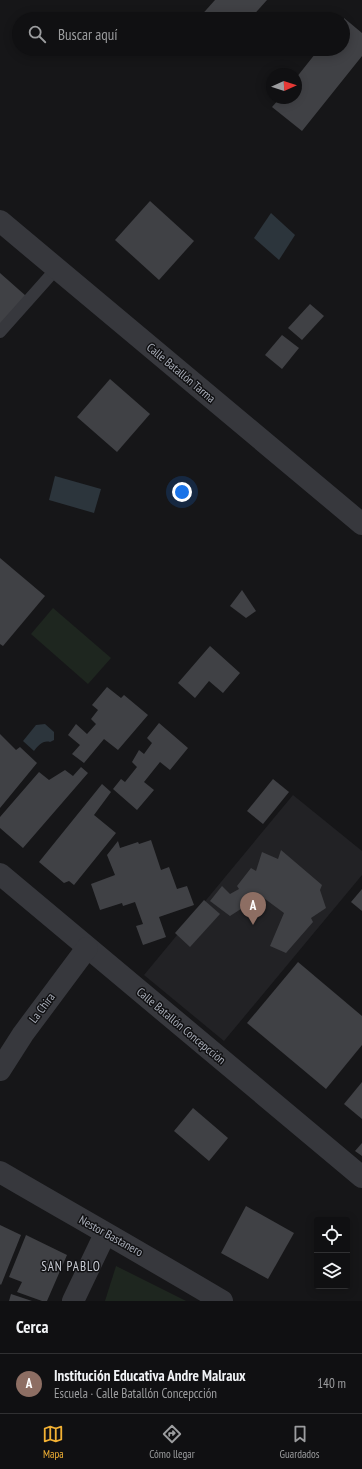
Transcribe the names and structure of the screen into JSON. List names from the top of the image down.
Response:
{
  "streets": {
    "street": [
      "Calle Batallón Tarma",
      "La Chira",
      "Calle Batallón Concepcción",
      "Nestor Bastanero"
    ]
  },
  "crossings": [
    ["La Chira", "Calle Batallón Concepcción"]
  ],
  "districts": ["SAN PABLO"],
  "north": "right",
  "page": {
    "search": "Buscar aquí",
    "pins": "A",
    "heading": "Cerca",
    "list": [
      {
        "mark": "A",
        "name": "Institución Educativa Andre Malraux",
        "note": "Escuela · Calle Batallón Concepcción",
        "value": "140 m"
      }
    ],
    "nav": ["Mapa", "Cómo llegar", "Guardados"]
  }
}
